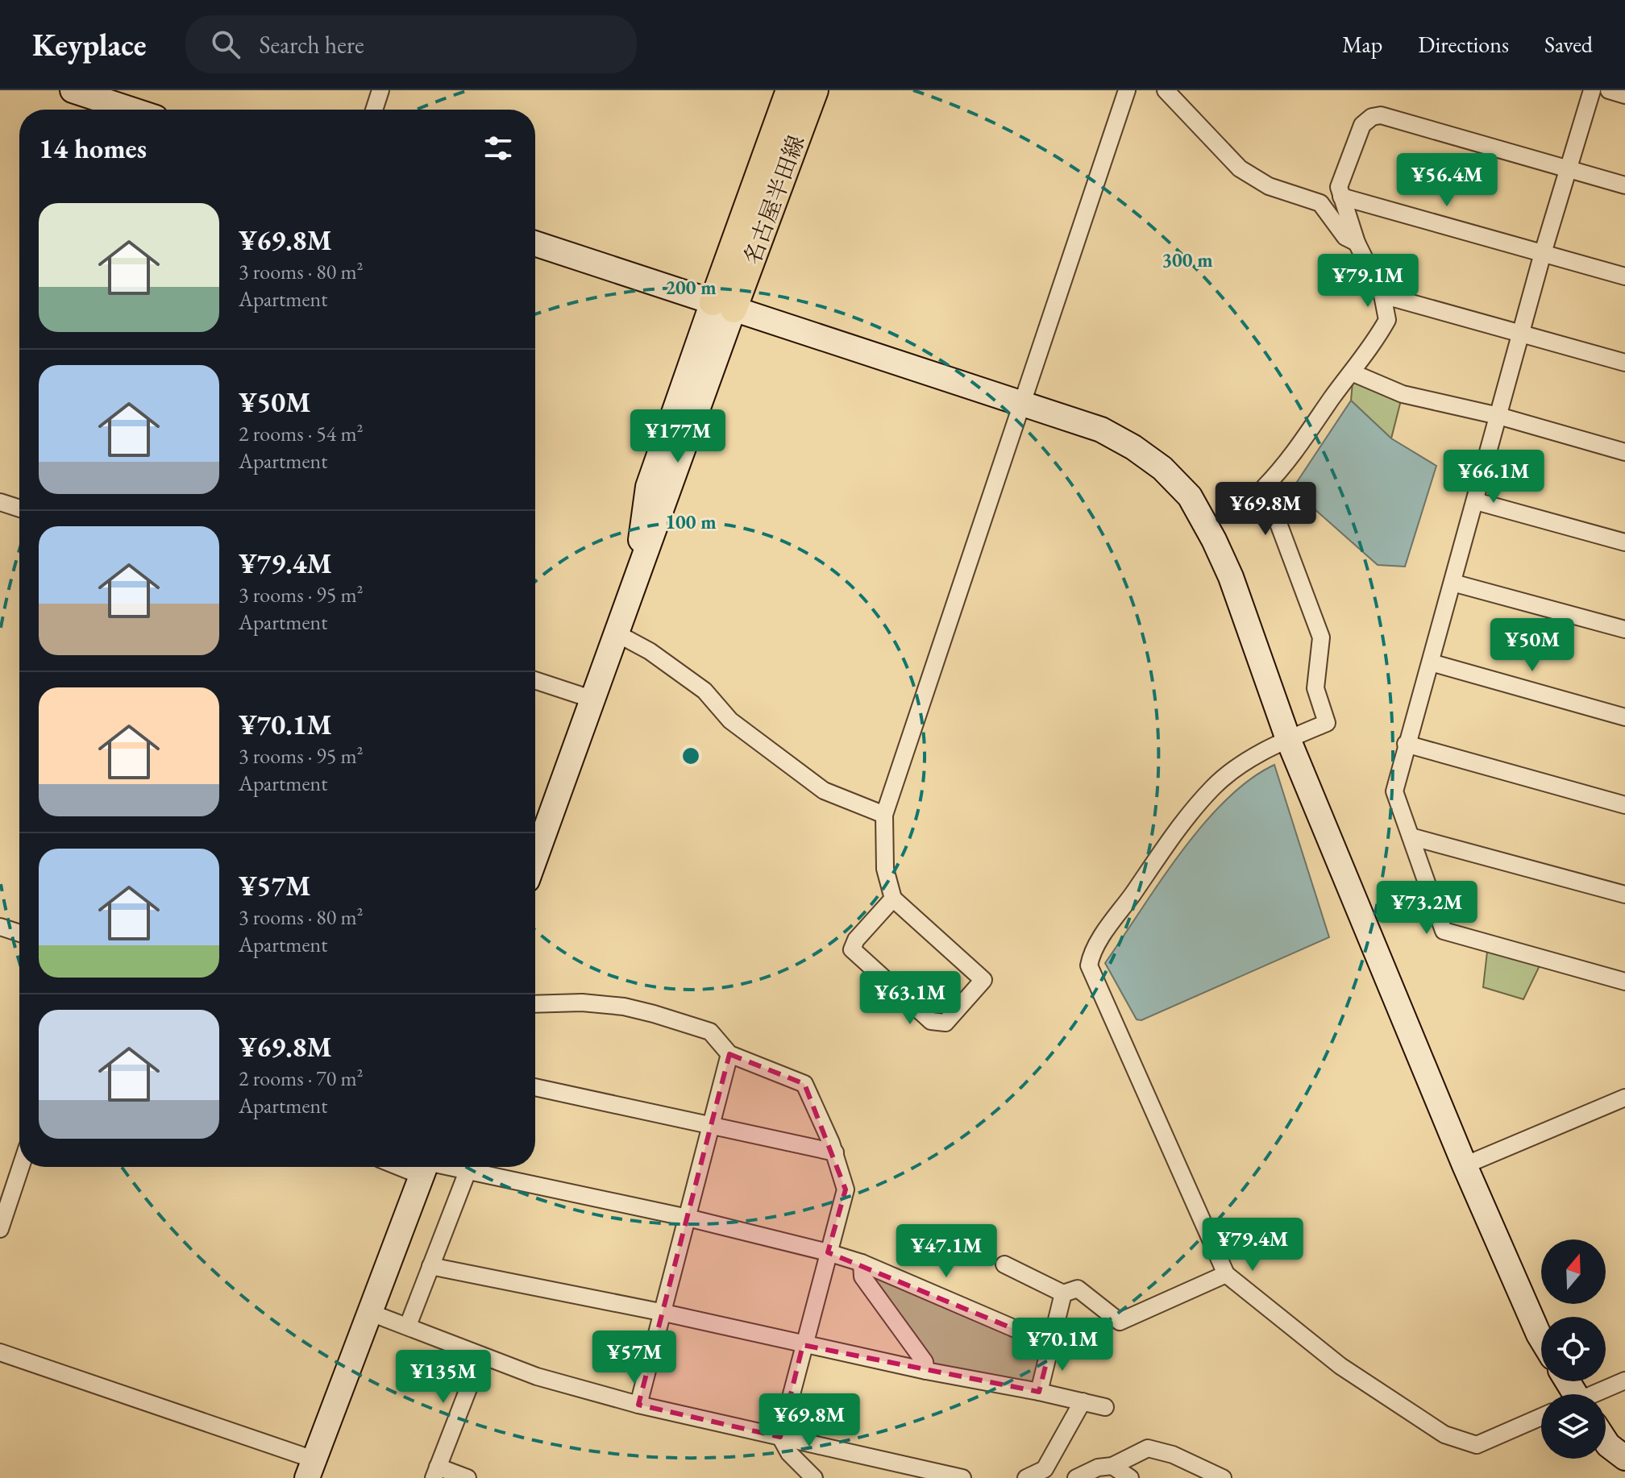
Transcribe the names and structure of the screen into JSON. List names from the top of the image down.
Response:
{
  "streets": {
    "main road": ["名古屋半田線"]
  },
  "north": "top",
  "page": {
    "header": "Keyplace",
    "search": "Search here",
    "nav": ["Map", "Directions", "Saved"],
    "heading": "14 homes",
    "price": [
      "¥56.4M",
      "¥79.1M",
      "¥177M",
      "¥66.1M",
      "¥69.8M",
      "¥50M",
      "¥73.2M",
      "¥63.1M",
      "¥79.4M",
      "¥47.1M",
      "¥70.1M",
      "¥57M",
      "¥135M",
      "¥69.8M"
    ],
    "list": [
      {
        "name": "¥69.8M",
        "note": "3 rooms · 80 m² · Apartment"
      },
      {
        "name": "¥50M",
        "note": "2 rooms · 54 m² · Apartment"
      },
      {
        "name": "¥79.4M",
        "note": "3 rooms · 95 m² · Apartment"
      },
      {
        "name": "¥70.1M",
        "note": "3 rooms · 95 m² · Apartment"
      },
      {
        "name": "¥57M",
        "note": "3 rooms · 80 m² · Apartment"
      },
      {
        "name": "¥69.8M",
        "note": "2 rooms · 70 m² · Apartment"
      }
    ]
  },
  "rings": ["300 m", "200 m", "100 m"]
}
